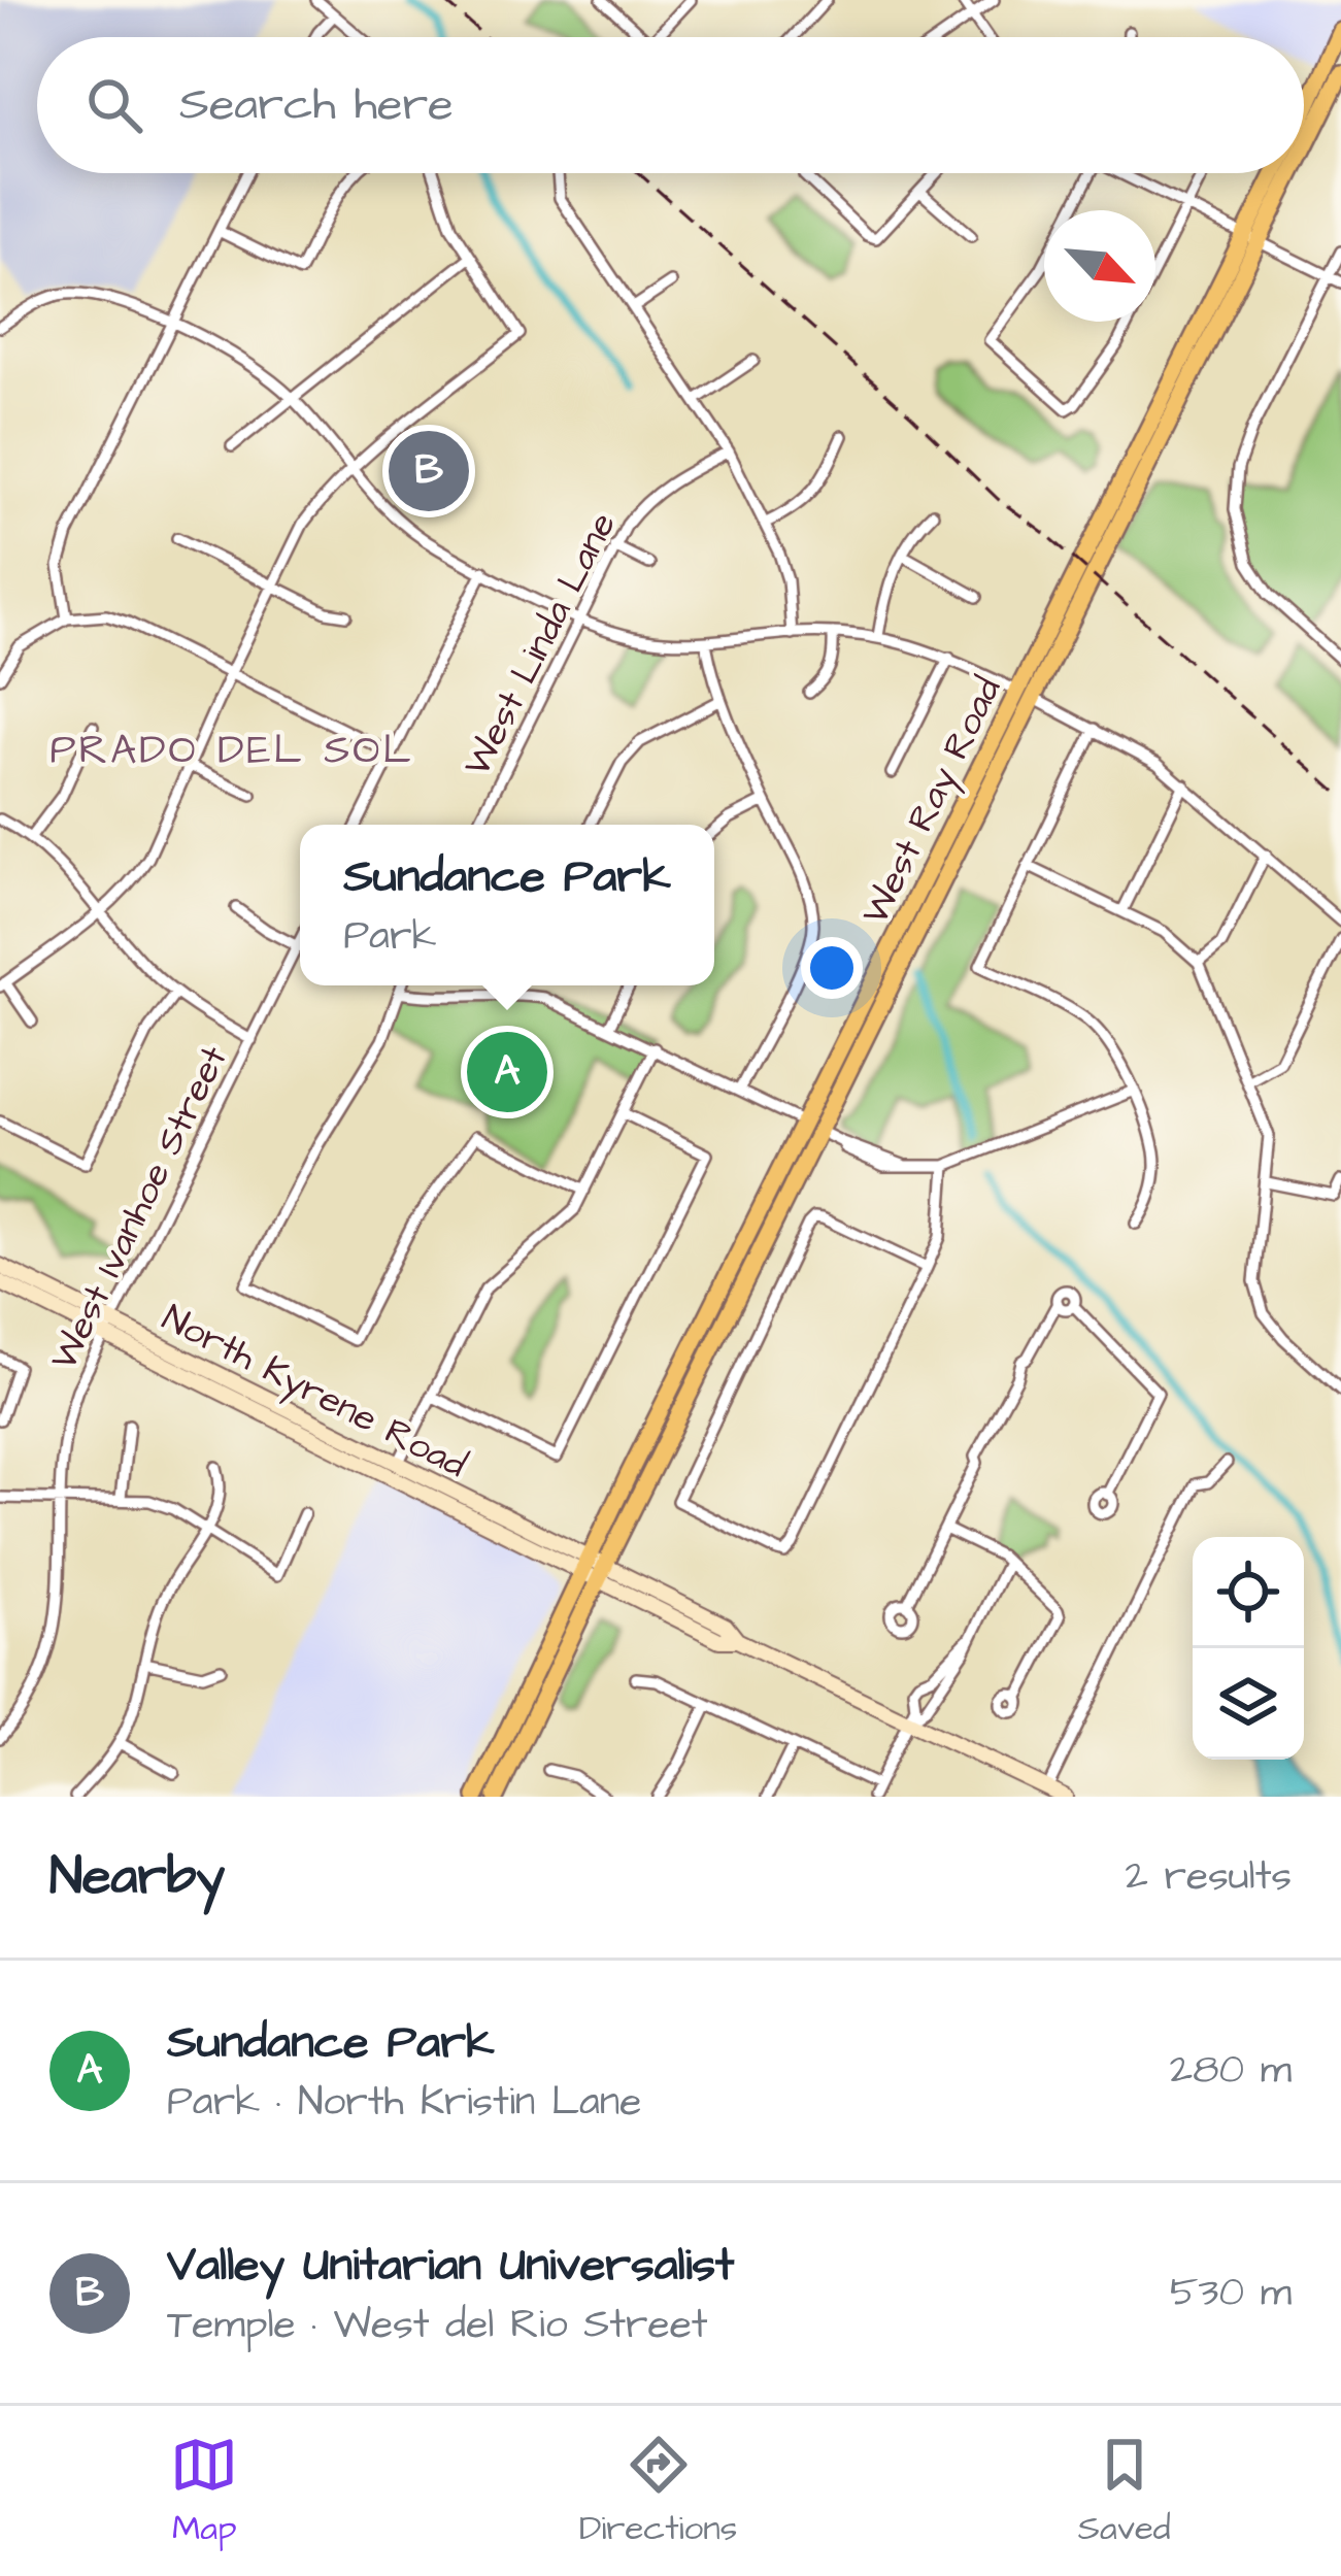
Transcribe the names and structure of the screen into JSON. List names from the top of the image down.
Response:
{
  "streets": {
    "main road": ["West Ray Road", "North Kyrene Road"],
    "street": ["West Linda Lane", "West Ivanhoe Street"]
  },
  "crossings": [
    ["West Ray Road", "North Kyrene Road"],
    ["West Ivanhoe Street", "North Kyrene Road"]
  ],
  "districts": ["PRADO DEL SOL"],
  "north": "bottom right",
  "page": {
    "search": "Search here",
    "pins": ["B", "A"],
    "popup": ["Sundance Park", "Park"],
    "heading": ["Nearby", "2 results"],
    "list": [
      {
        "mark": "A",
        "name": "Sundance Park",
        "note": "Park · North Kristin Lane",
        "value": "280 m"
      },
      {
        "mark": "B",
        "name": "Valley Unitarian Universalist",
        "note": "Temple · West del Rio Street",
        "value": "530 m"
      }
    ],
    "nav": ["Map", "Directions", "Saved"]
  }
}
